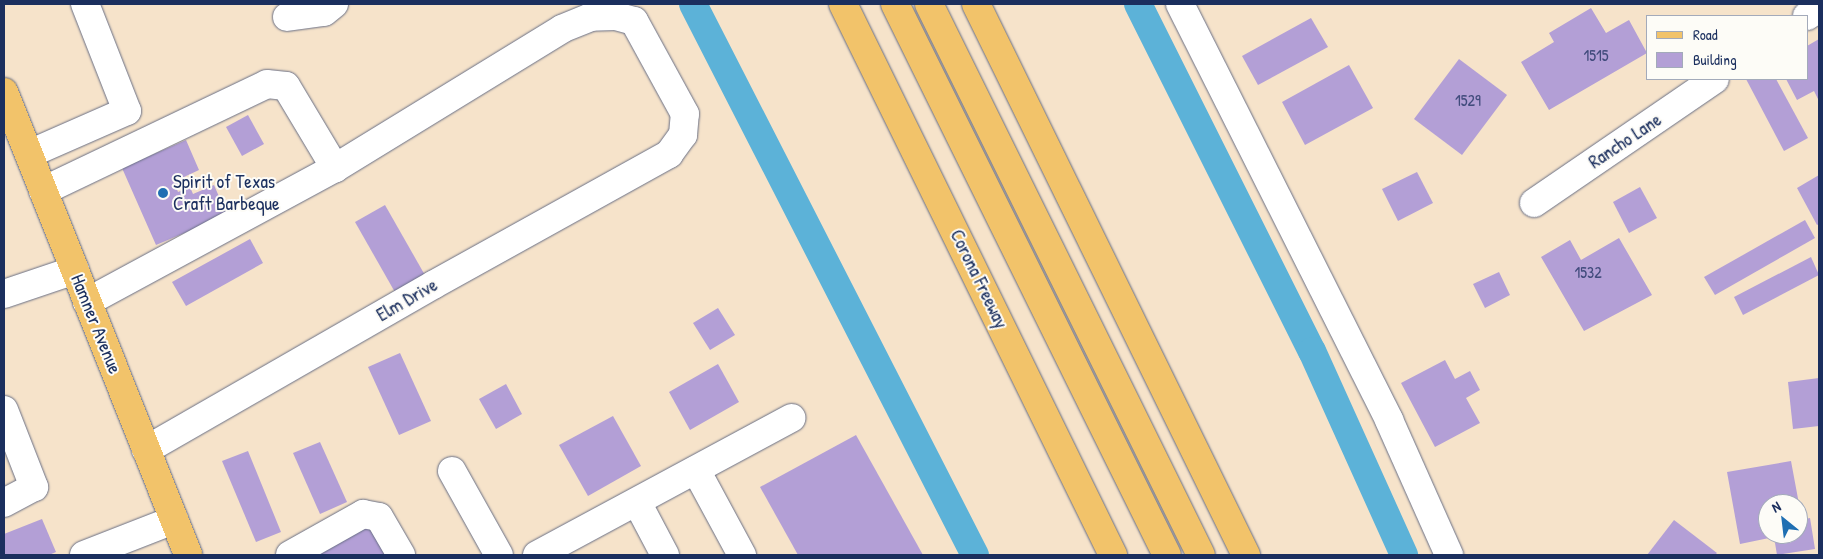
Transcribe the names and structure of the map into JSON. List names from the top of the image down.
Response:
{
  "streets": {
    "main road": ["Corona Freeway", "Hamner Avenue"],
    "street": ["Rancho Lane", "Elm Drive"]
  },
  "crossings": [
    ["Elm Drive", "Hamner Avenue"]
  ],
  "places": ["Spirit of Texas Craft Barbeque"],
  "house_numbers": ["1515", "1529", "1532"],
  "legend": ["Road", "Building"],
  "north": "top left"
}
